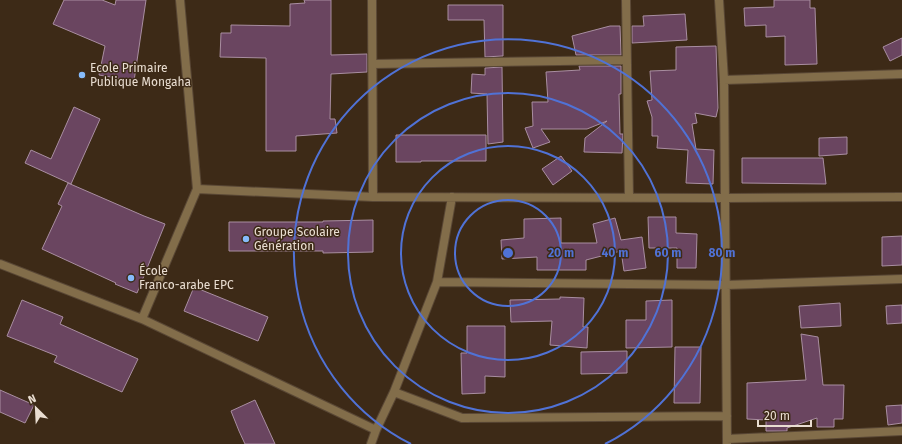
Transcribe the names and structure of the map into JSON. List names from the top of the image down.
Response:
{
  "places": ["Ecole Primaire Publique Mongaha", "Groupe Scolaire Génération", "École Franco-arabe EPC"],
  "scale_bar": "20 m",
  "north": "top left",
  "rings": [
    "20 m",
    "40 m",
    "60 m",
    "80 m"
  ]
}
